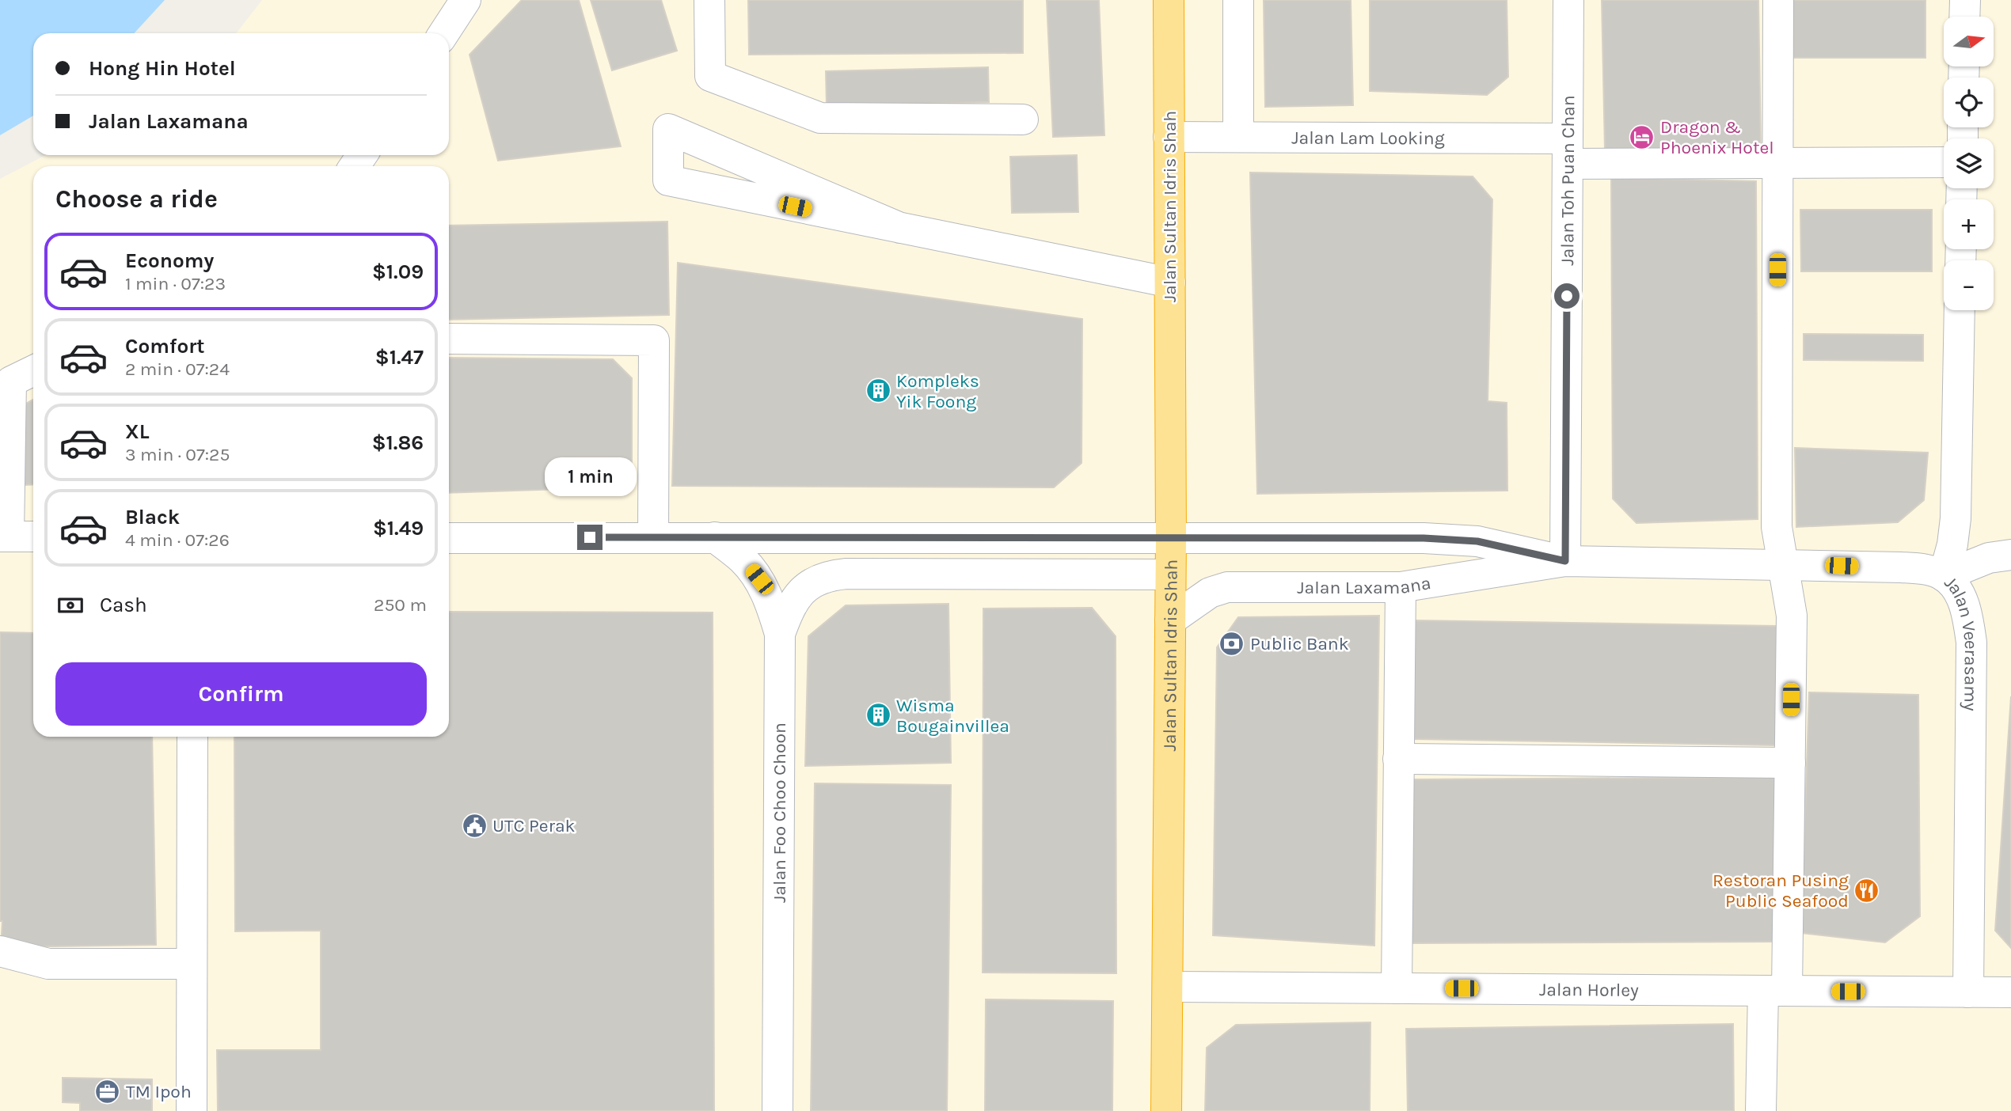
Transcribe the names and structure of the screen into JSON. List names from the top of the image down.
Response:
{
  "streets": {
    "highway": ["Jalan Sultan Idris Shah"],
    "street": [
      "Jalan Lam Looking",
      "Jalan Toh Puan Chan",
      "Jalan Laxamana",
      "Jalan Veerasamy",
      "Jalan Foo Choo Choon",
      "Jalan Horley"
    ]
  },
  "crossings": [
    ["Jalan Lam Looking", "Jalan Toh Puan Chan"],
    ["Jalan Lam Looking", "Jalan Sultan Idris Shah"],
    ["Jalan Toh Puan Chan", "Jalan Laxamana"],
    ["Jalan Sultan Idris Shah", "Jalan Laxamana"],
    ["Jalan Sultan Idris Shah", "Jalan Horley"],
    ["Jalan Laxamana", "Jalan Veerasamy"],
    ["Jalan Laxamana", "Jalan Foo Choo Choon"],
    ["Jalan Veerasamy", "Jalan Horley"]
  ],
  "places": {
    "hotel": ["Dragon & Phoenix Hotel"],
    "building": ["Kompleks Yik Foong", "Wisma Bougainvillea"],
    "bank": ["Public Bank"],
    "public building": ["UTC Perak"],
    "restaurant": ["Restoran Pusing Public Seafood"],
    "office": ["TM Ipoh"]
  },
  "north": "right",
  "page": {
    "map_buttons": ["+", "−"],
    "banner": ["Hong Hin Hotel", "Jalan Laxamana"],
    "heading": "Choose a ride",
    "list": [
      {
        "name": "Economy",
        "note": "1 min · 07:23",
        "value": "$1.09"
      },
      {
        "name": "Comfort",
        "note": "2 min · 07:24",
        "value": "$1.47"
      },
      {
        "name": "XL",
        "note": "3 min · 07:25",
        "value": "$1.86"
      },
      {
        "name": "Black",
        "note": "4 min · 07:26",
        "value": "$1.49"
      }
    ],
    "bubble": "1 min",
    "pay": ["Cash", "250 m"],
    "buttons": "Confirm"
  }
}
